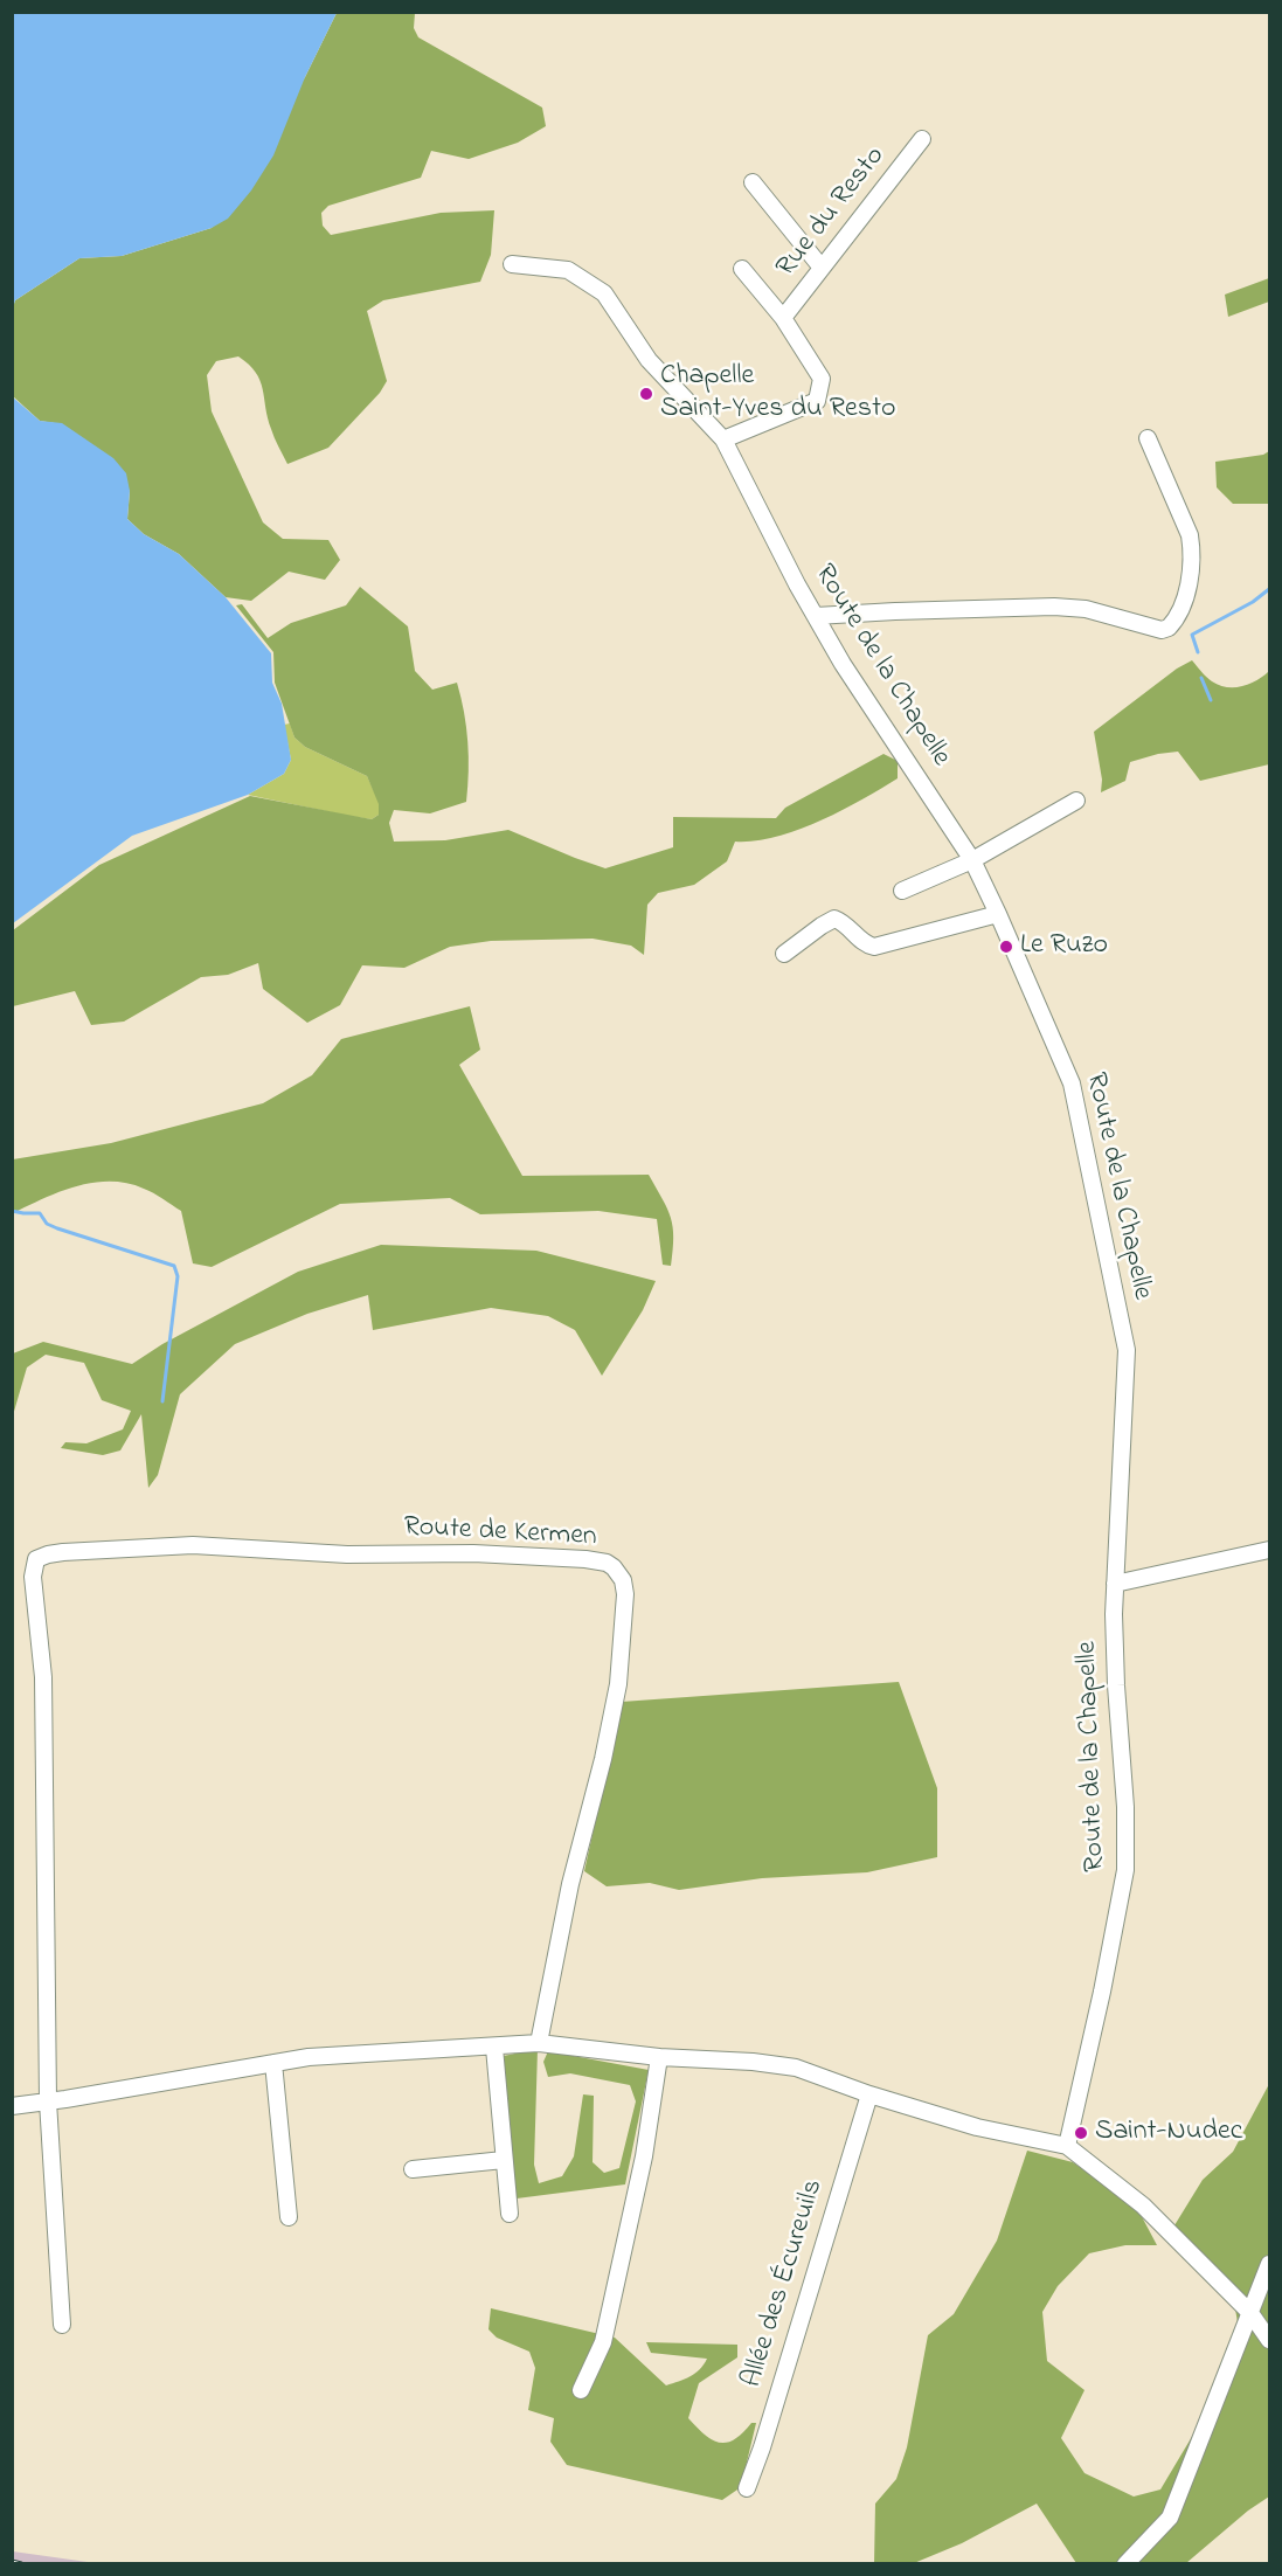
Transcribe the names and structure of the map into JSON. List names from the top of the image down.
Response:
{
  "streets": {
    "street": [
      "Rue du Resto",
      "Route de la Chapelle",
      "Route de Kermen",
      "Allée des Écureuils"
    ]
  },
  "crossings": [
    ["Rue du Resto", "Route de la Chapelle"]
  ],
  "places": ["Chapelle Saint-Yves du Resto", "Le Ruzo", "Saint-Nudec"]
}
